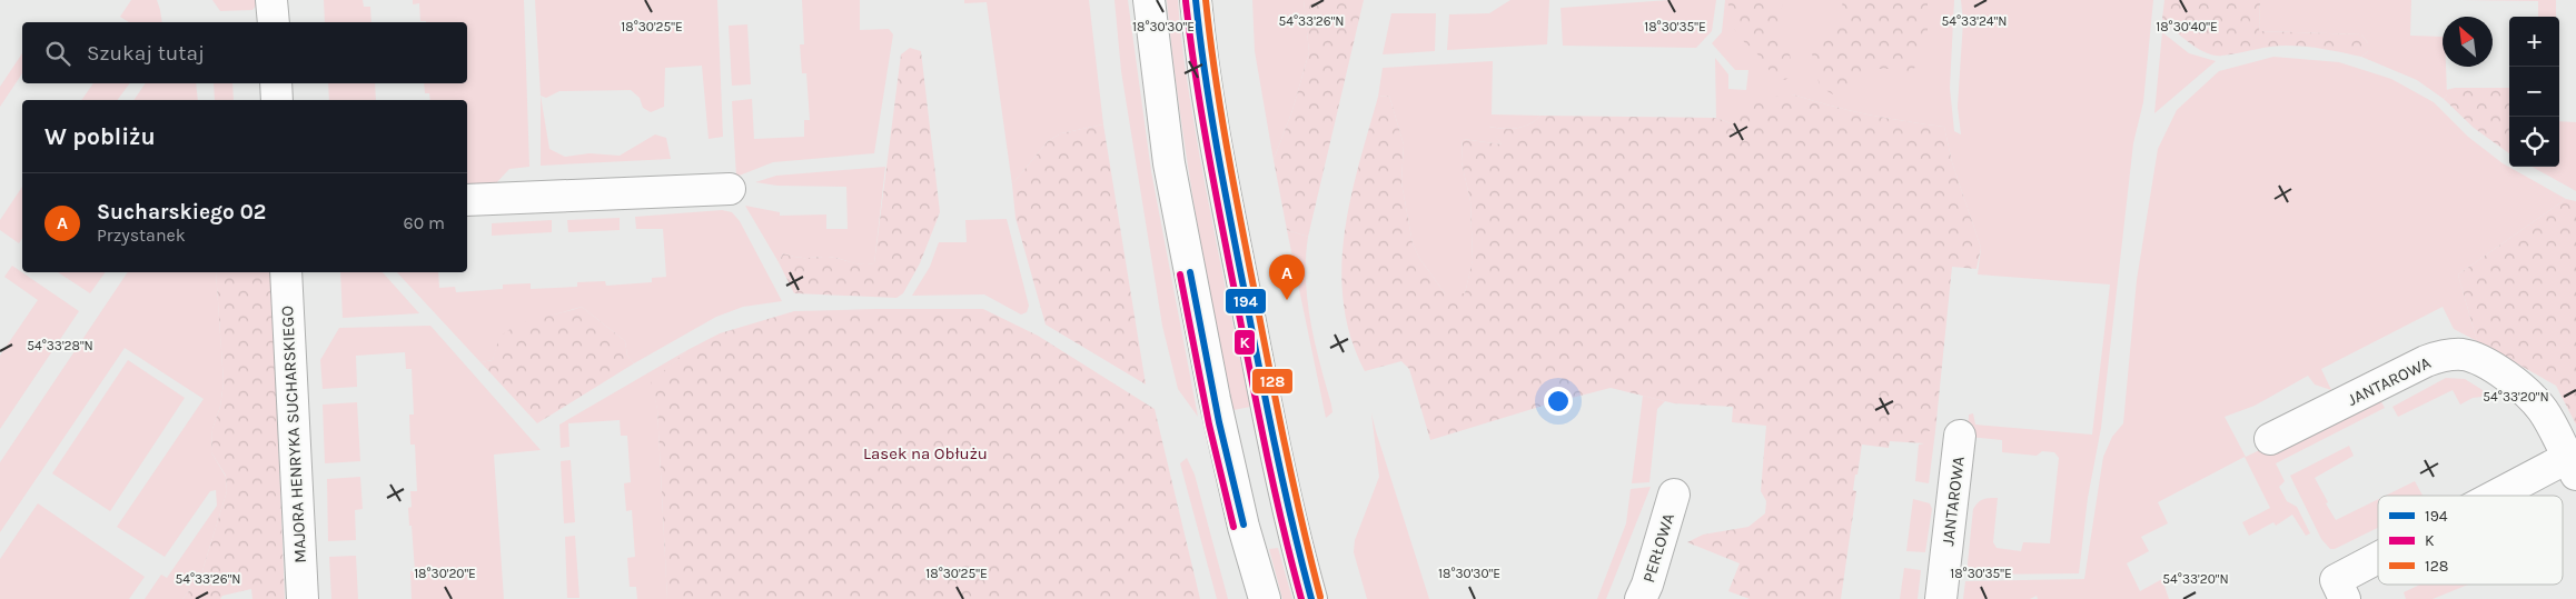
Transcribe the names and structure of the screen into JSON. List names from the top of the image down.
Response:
{
  "streets": {
    "street": ["JANTAROWA", "MAJORA HENRYKA SUCHARSKIEGO", "PERŁOWA"]
  },
  "parks": ["Lasek na Obłużu"],
  "lines": ["transit line 194", "transit line 128", "transit line K"],
  "legend": ["194", "K", "128"],
  "north": "top left",
  "page": {
    "map_buttons": ["+", "−"],
    "search": "Szukaj tutaj",
    "heading": "W pobliżu",
    "list": [
      {
        "mark": "A",
        "name": "Sucharskiego 02",
        "note": "Przystanek",
        "value": "60 m"
      }
    ],
    "pins": "A"
  },
  "coordinates": [
    "54°33'26\"N",
    "54°33'24\"N",
    "18°30'25\"E",
    "18°30'30\"E",
    "18°30'35\"E",
    "18°30'40\"E",
    "54°33'28\"N",
    "54°33'20\"N",
    "18°30'20\"E"
  ]
}
